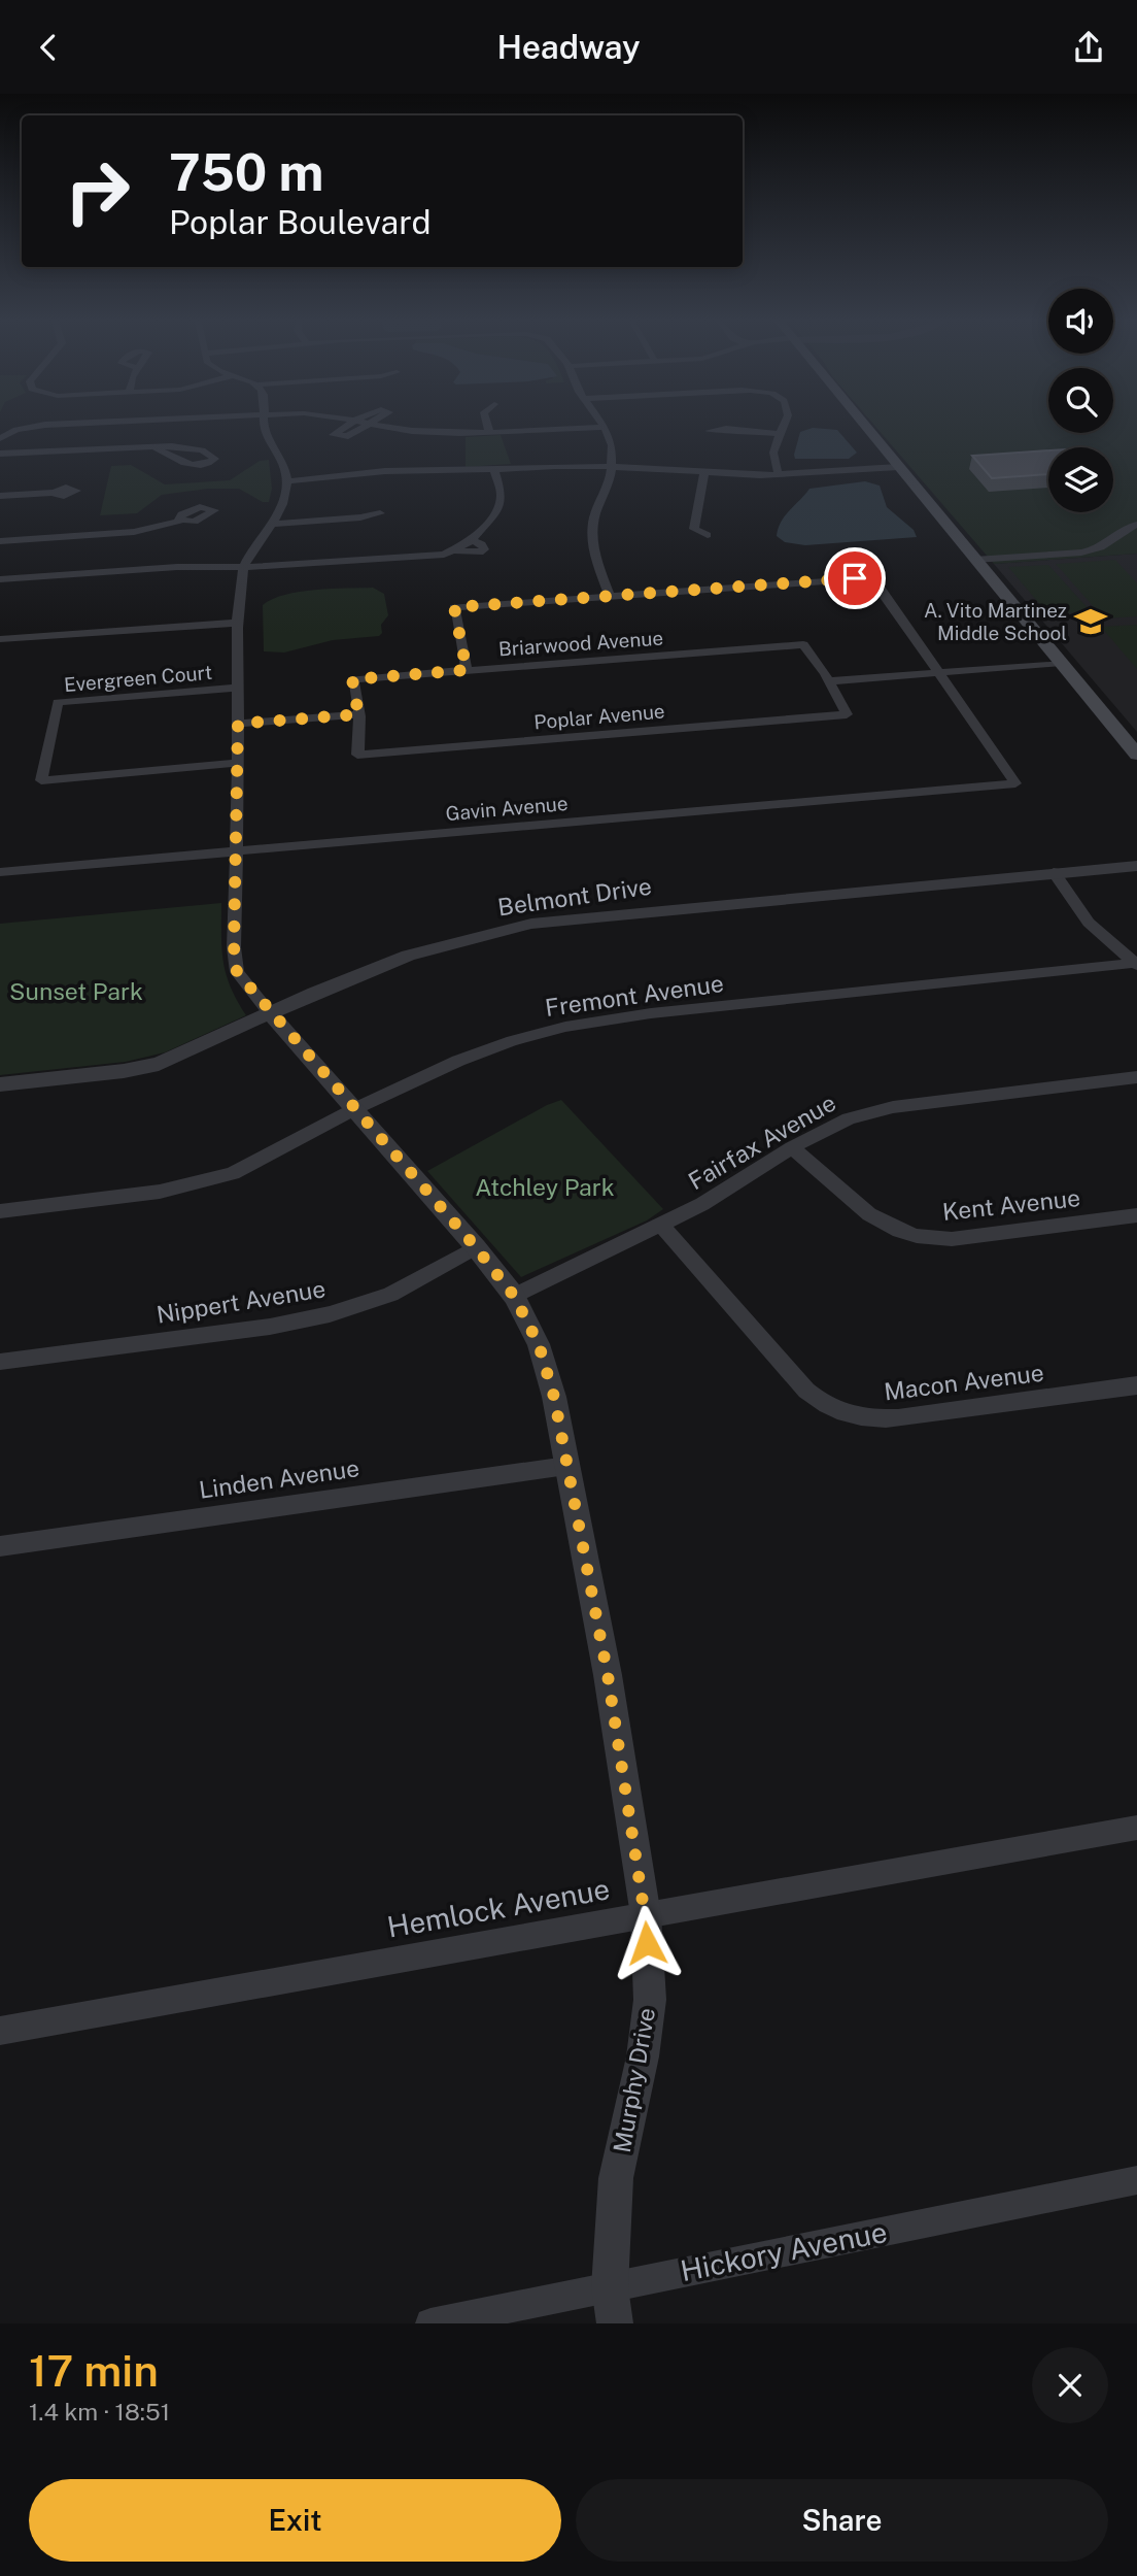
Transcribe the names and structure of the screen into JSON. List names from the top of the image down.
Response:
{
  "streets": {
    "street": [
      "Briarwood Avenue",
      "Evergreen Court",
      "Poplar Avenue",
      "Gavin Avenue",
      "Belmont Drive",
      "Fremont Avenue",
      "Fairfax Avenue",
      "Kent Avenue",
      "Nippert Avenue",
      "Macon Avenue",
      "Linden Avenue",
      "Hemlock Avenue",
      "Murphy Drive",
      "Hickory Avenue"
    ]
  },
  "crossings": [
    ["Briarwood Avenue", "Poplar Avenue"],
    ["Evergreen Court", "Murphy Drive"],
    ["Gavin Avenue", "Murphy Drive"],
    ["Belmont Drive", "Murphy Drive"],
    ["Fremont Avenue", "Murphy Drive"],
    ["Fairfax Avenue", "Kent Avenue"],
    ["Fairfax Avenue", "Macon Avenue"],
    ["Fairfax Avenue", "Murphy Drive"],
    ["Nippert Avenue", "Murphy Drive"],
    ["Linden Avenue", "Murphy Drive"],
    ["Hemlock Avenue", "Murphy Drive"],
    ["Murphy Drive", "Hickory Avenue"]
  ],
  "parks": ["Sunset Park", "Atchley Park"],
  "places": {
    "school or university": ["A. Vito Martinez Middle School"]
  },
  "page": {
    "header": "Headway",
    "turn": ["750 m", "Poplar Boulevard"],
    "heading": ["17 min", "1.4 km · 18:51"],
    "buttons": ["Exit", "Share"]
  }
}
